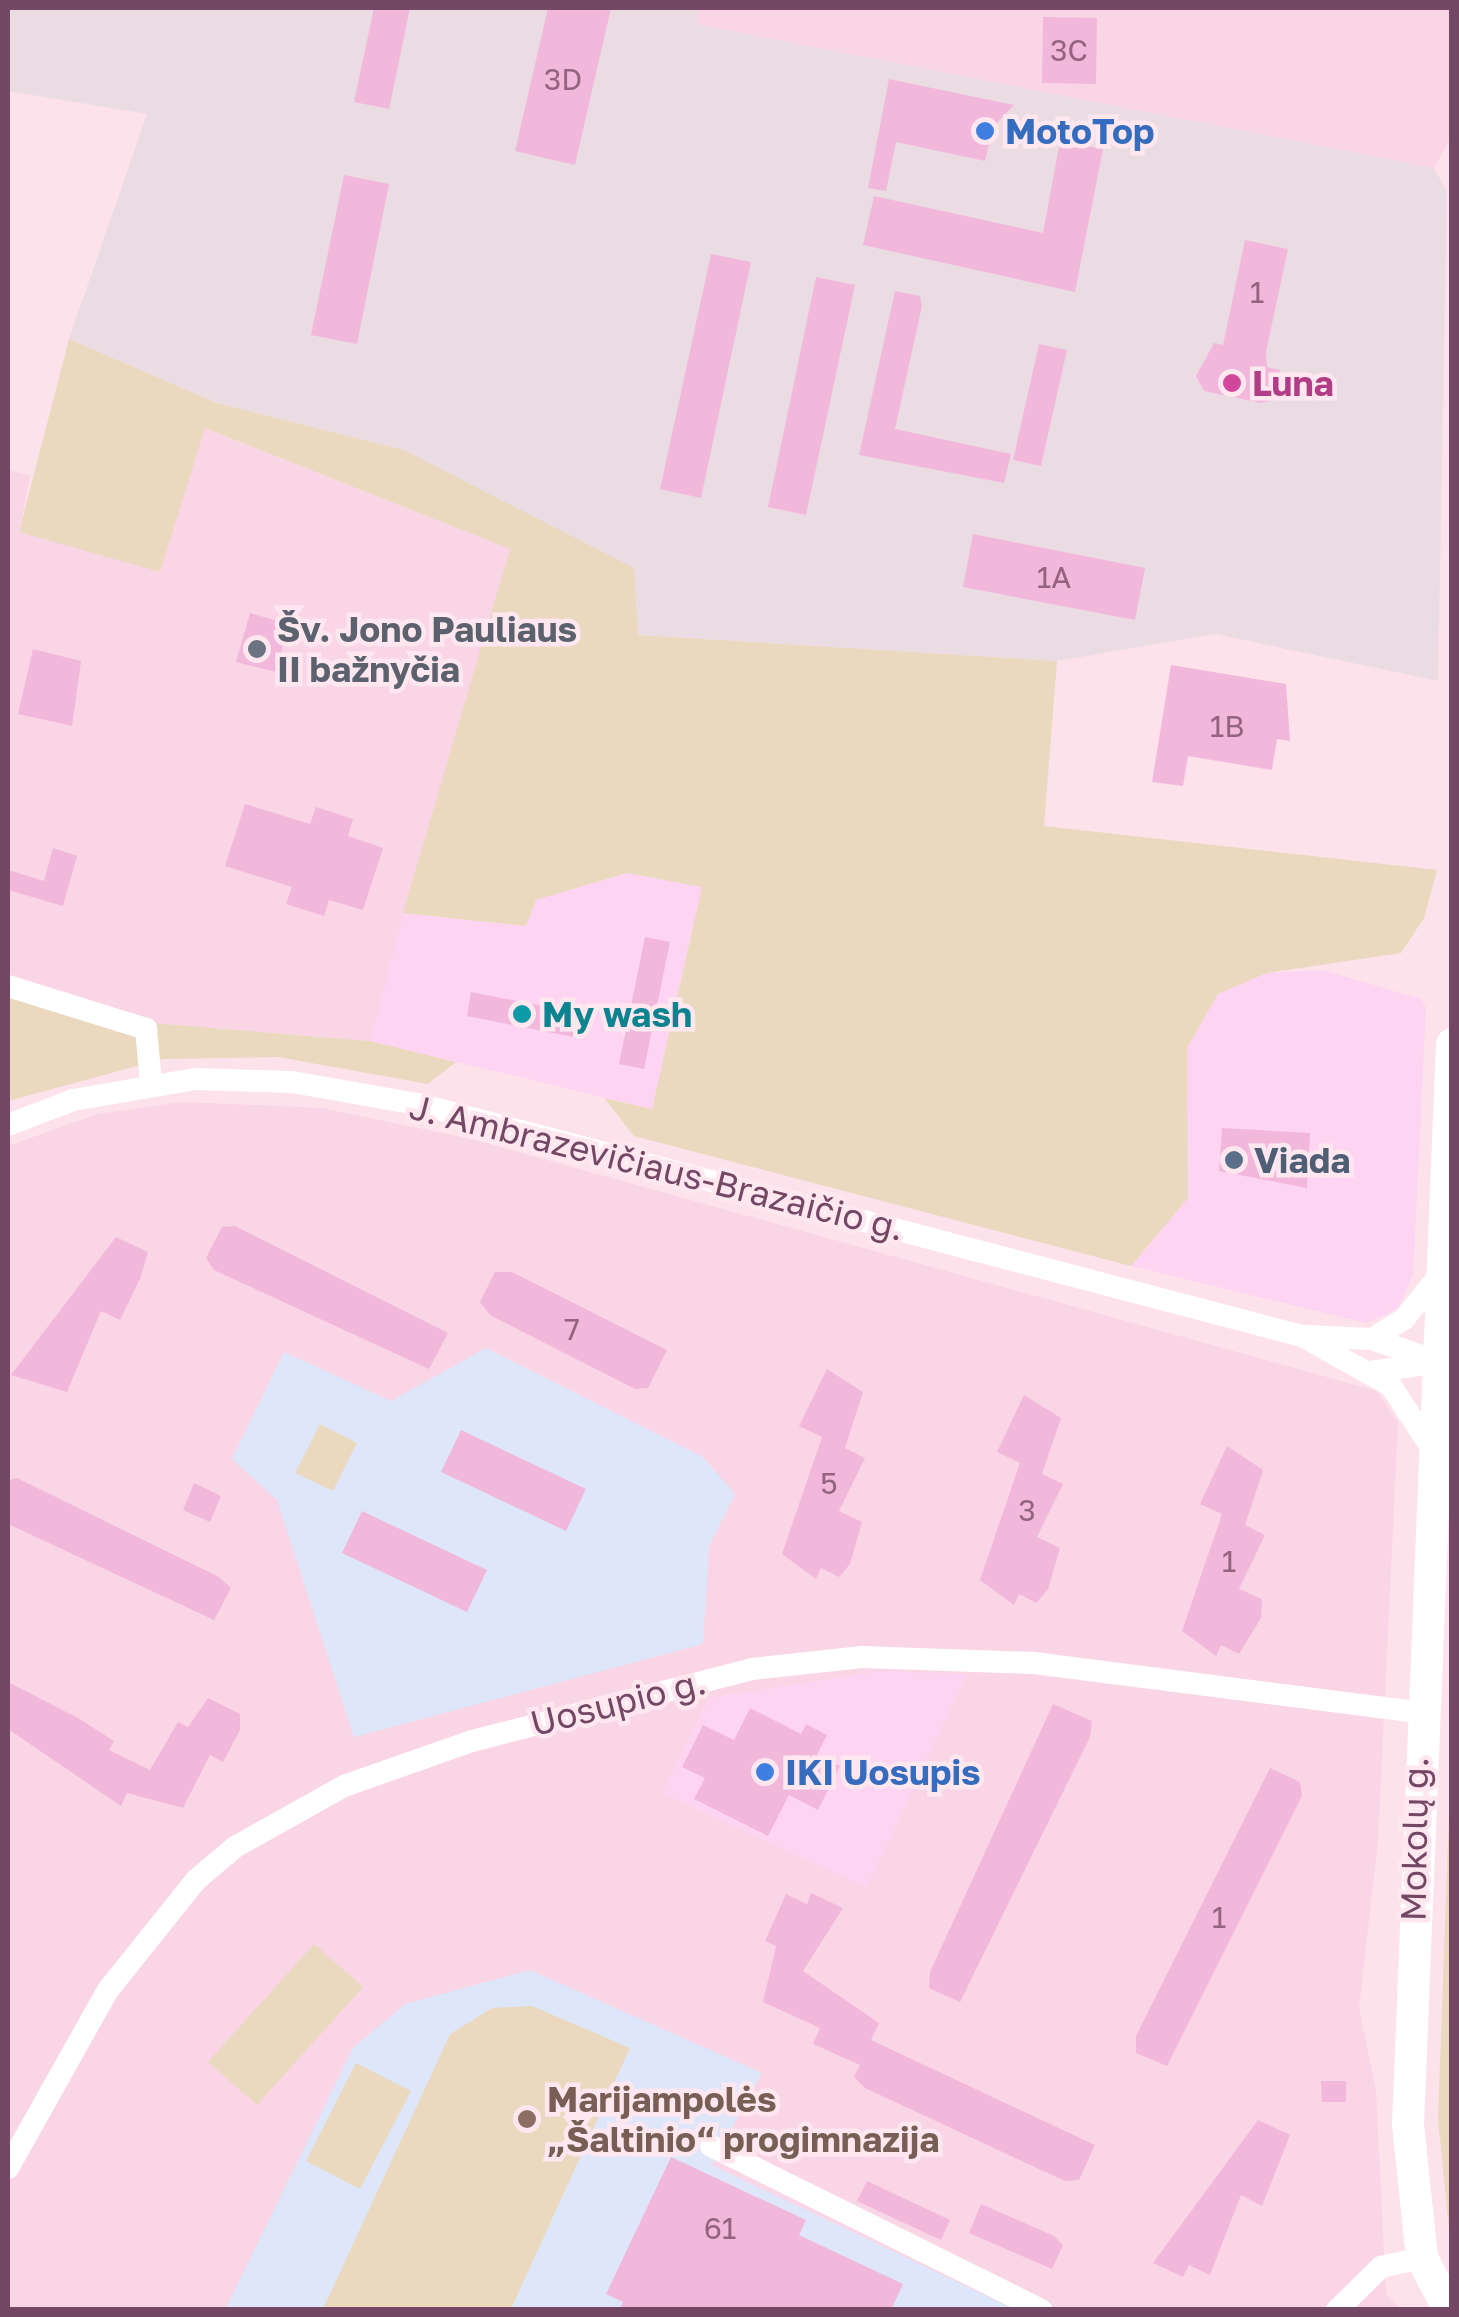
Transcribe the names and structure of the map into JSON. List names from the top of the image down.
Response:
{
  "streets": {
    "main road": ["Mokolų g."],
    "street": ["J. Ambrazevičiaus-Brazaičio g.", "Uosupio g."]
  },
  "crossings": [
    ["J. Ambrazevičiaus-Brazaičio g.", "Mokolų g."],
    ["Uosupio g.", "Mokolų g."]
  ],
  "places": [
    "MotoTop",
    "Luna",
    "Šv. Jono Pauliaus II bažnyčia",
    "My wash",
    "Viada",
    "IKI Uosupis",
    "Marijampolės „Šaltinio“ progimnazija"
  ],
  "house_numbers": [
    "3C",
    "3D",
    "1",
    "1A",
    "1B",
    "7",
    "5",
    "3",
    "1",
    "1",
    "61"
  ]
}
